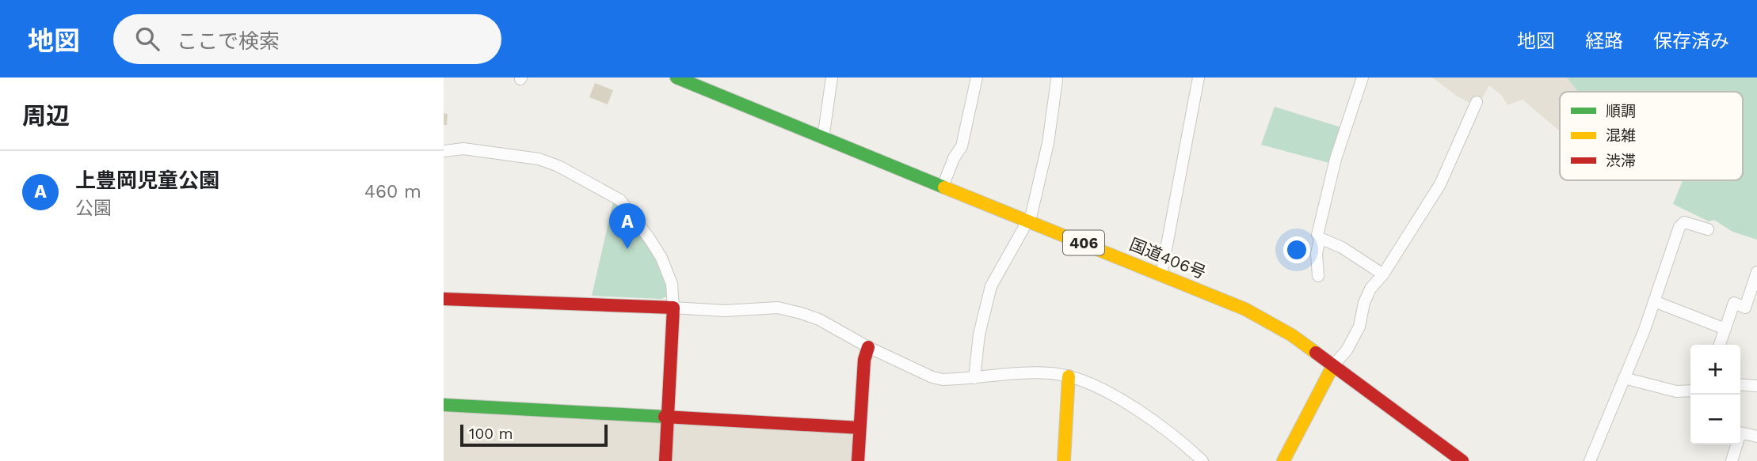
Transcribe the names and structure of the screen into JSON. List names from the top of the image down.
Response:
{
  "streets": {
    "main road": ["406", "国道406号"]
  },
  "legend": ["順調", "混雑", "渋滞"],
  "scale_bar": "100 m",
  "page": {
    "header": "地図",
    "search": "ここで検索",
    "nav": ["地図", "経路", "保存済み"],
    "heading": "周辺",
    "list": [
      {
        "mark": "A",
        "name": "上豊岡児童公園",
        "note": "公園",
        "value": "460 m"
      }
    ],
    "pins": "A",
    "map_buttons": ["+", "−"],
    "scale": "100 m"
  }
}
